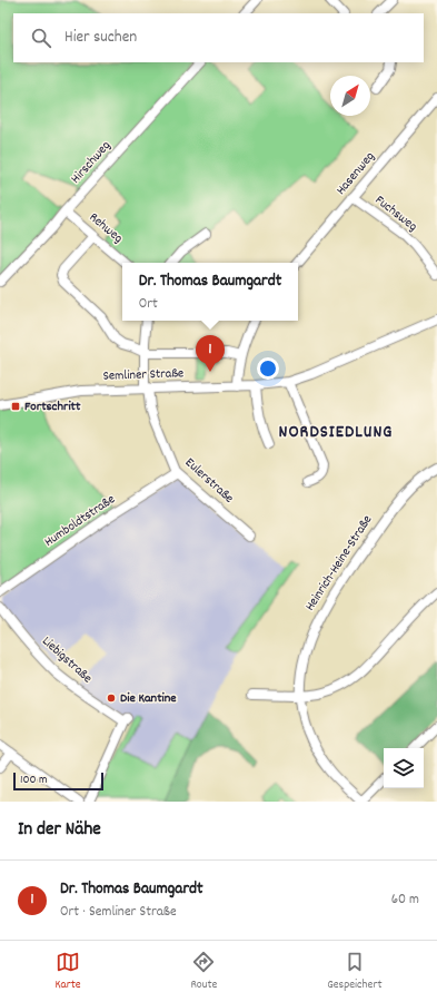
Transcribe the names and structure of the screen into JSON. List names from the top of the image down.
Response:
{
  "streets": {
    "street": [
      "Hirschweg",
      "Hasenweg",
      "Fuchsweg",
      "Rehweg",
      "Semliner Straße",
      "Eulerstraße",
      "Humboldtstraße",
      "Heinrich-Heine-Straße",
      "Liebigstraße"
    ]
  },
  "crossings": [
    ["Hirschweg", "Rehweg"],
    ["Hasenweg", "Fuchsweg"],
    ["Semliner Straße", "Eulerstraße"],
    ["Eulerstraße", "Humboldtstraße"]
  ],
  "districts": ["NORDSIEDLUNG"],
  "places": {
    "transit": ["Fortschritt"],
    "other": ["Die Kantine"]
  },
  "scale_bar": "100 m",
  "north": "top right",
  "page": {
    "search": "Hier suchen",
    "popup": ["Dr. Thomas Baumgardt", "Ort"],
    "pins": "1",
    "scale": "100 m",
    "heading": "In der Nähe",
    "list": [
      {
        "mark": "1",
        "name": "Dr. Thomas Baumgardt",
        "note": "Ort · Semliner Straße",
        "value": "60 m"
      }
    ],
    "nav": ["Karte", "Route", "Gespeichert"]
  }
}
